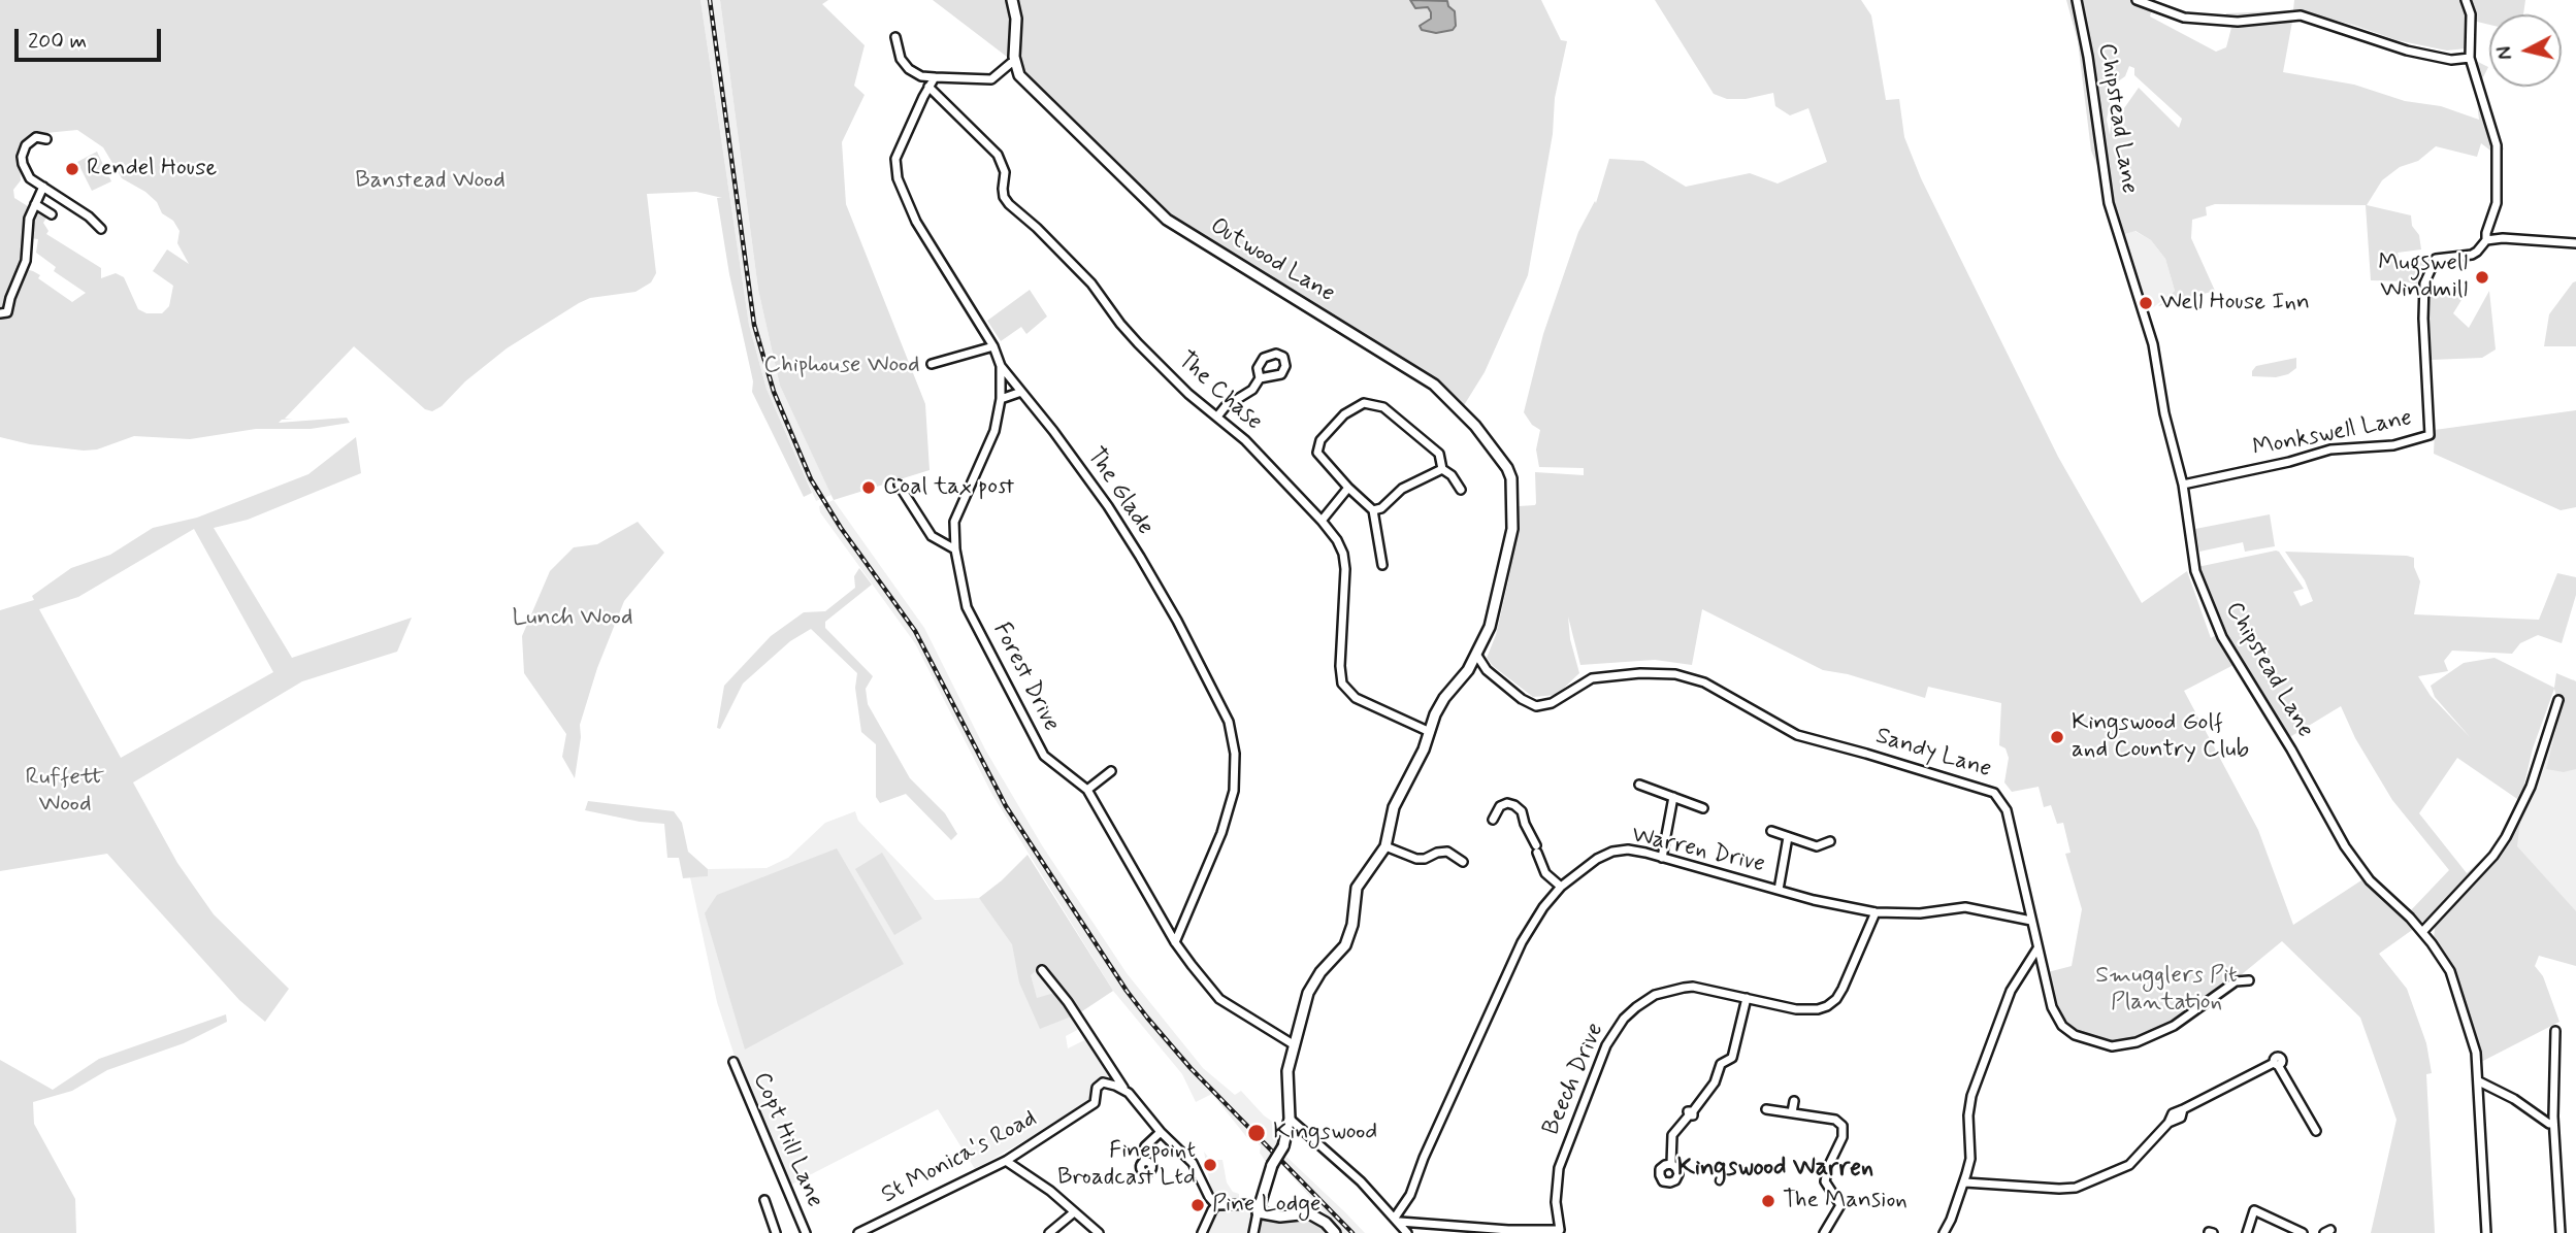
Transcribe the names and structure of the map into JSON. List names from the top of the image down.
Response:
{
  "streets": {
    "main road": ["Outwood Lane"],
    "street": [
      "Chipstead Lane",
      "The Chase",
      "Monkswell Lane",
      "The Glade",
      "Forest Drive",
      "Sandy Lane",
      "Warren Drive",
      "Beech Drive",
      "Copt Hill Lane",
      "St Monica's Road"
    ]
  },
  "crossings": [
    ["Chipstead Lane", "Monkswell Lane"],
    ["Outwood Lane", "The Chase"],
    ["Outwood Lane", "Sandy Lane"],
    ["The Chase", "The Glade"],
    ["The Glade", "Forest Drive"],
    ["Sandy Lane", "Warren Drive"],
    ["Warren Drive", "Beech Drive"]
  ],
  "districts": ["Kingswood Warren"],
  "parks": [
    "Banstead Wood",
    "Chiphouse Wood",
    "Lunch Wood",
    "Ruffett Wood",
    "Smugglers Pit Plantation"
  ],
  "places": [
    "Rendel House",
    "Mugswell Windmill",
    "Well House Inn",
    "Coal tax post",
    "Kingswood Golf and Country Club",
    "Kingswood",
    "Finepoint Broadcast Ltd",
    "The Mansion",
    "Pine Lodge"
  ],
  "scale_bar": "200 m",
  "north": "left"
}
